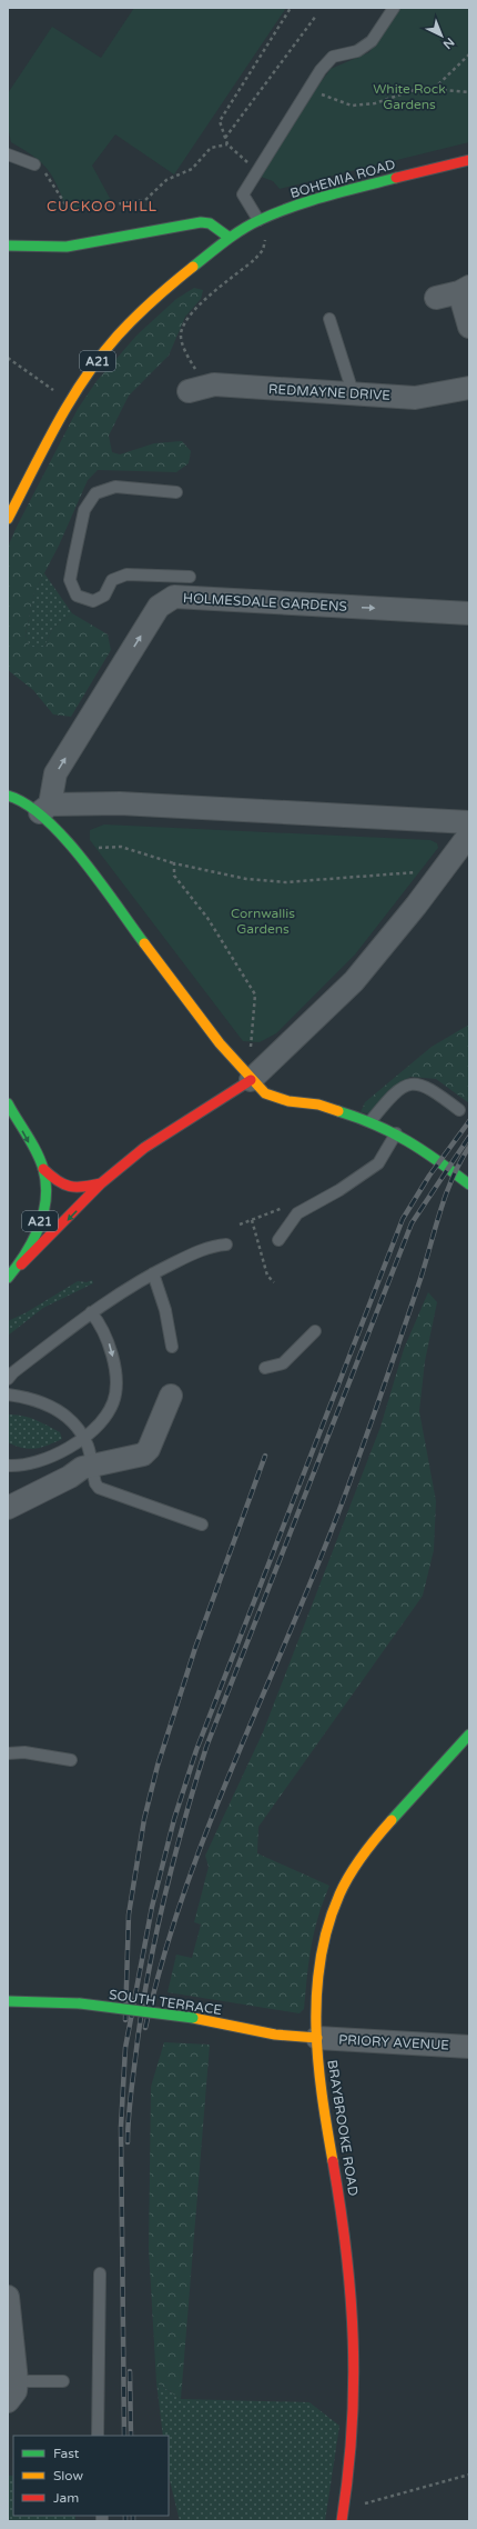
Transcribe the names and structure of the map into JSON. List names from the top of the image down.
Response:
{
  "streets": {
    "main road": [
      "BOHEMIA ROAD",
      "A21",
      "SOUTH TERRACE",
      "BRAYBROOKE ROAD"
    ],
    "street": ["REDMAYNE DRIVE", "HOLMESDALE GARDENS", "PRIORY AVENUE"]
  },
  "crossings": [
    ["BOHEMIA ROAD", "A21"],
    ["SOUTH TERRACE", "PRIORY AVENUE"],
    ["SOUTH TERRACE", "BRAYBROOKE ROAD"],
    ["PRIORY AVENUE", "BRAYBROOKE ROAD"]
  ],
  "one_way": ["HOLMESDALE GARDENS"],
  "districts": ["CUCKOO HILL"],
  "parks": ["White Rock Gardens", "Cornwallis Gardens"],
  "legend": ["Fast", "Slow", "Jam"],
  "north": "bottom right"
}
